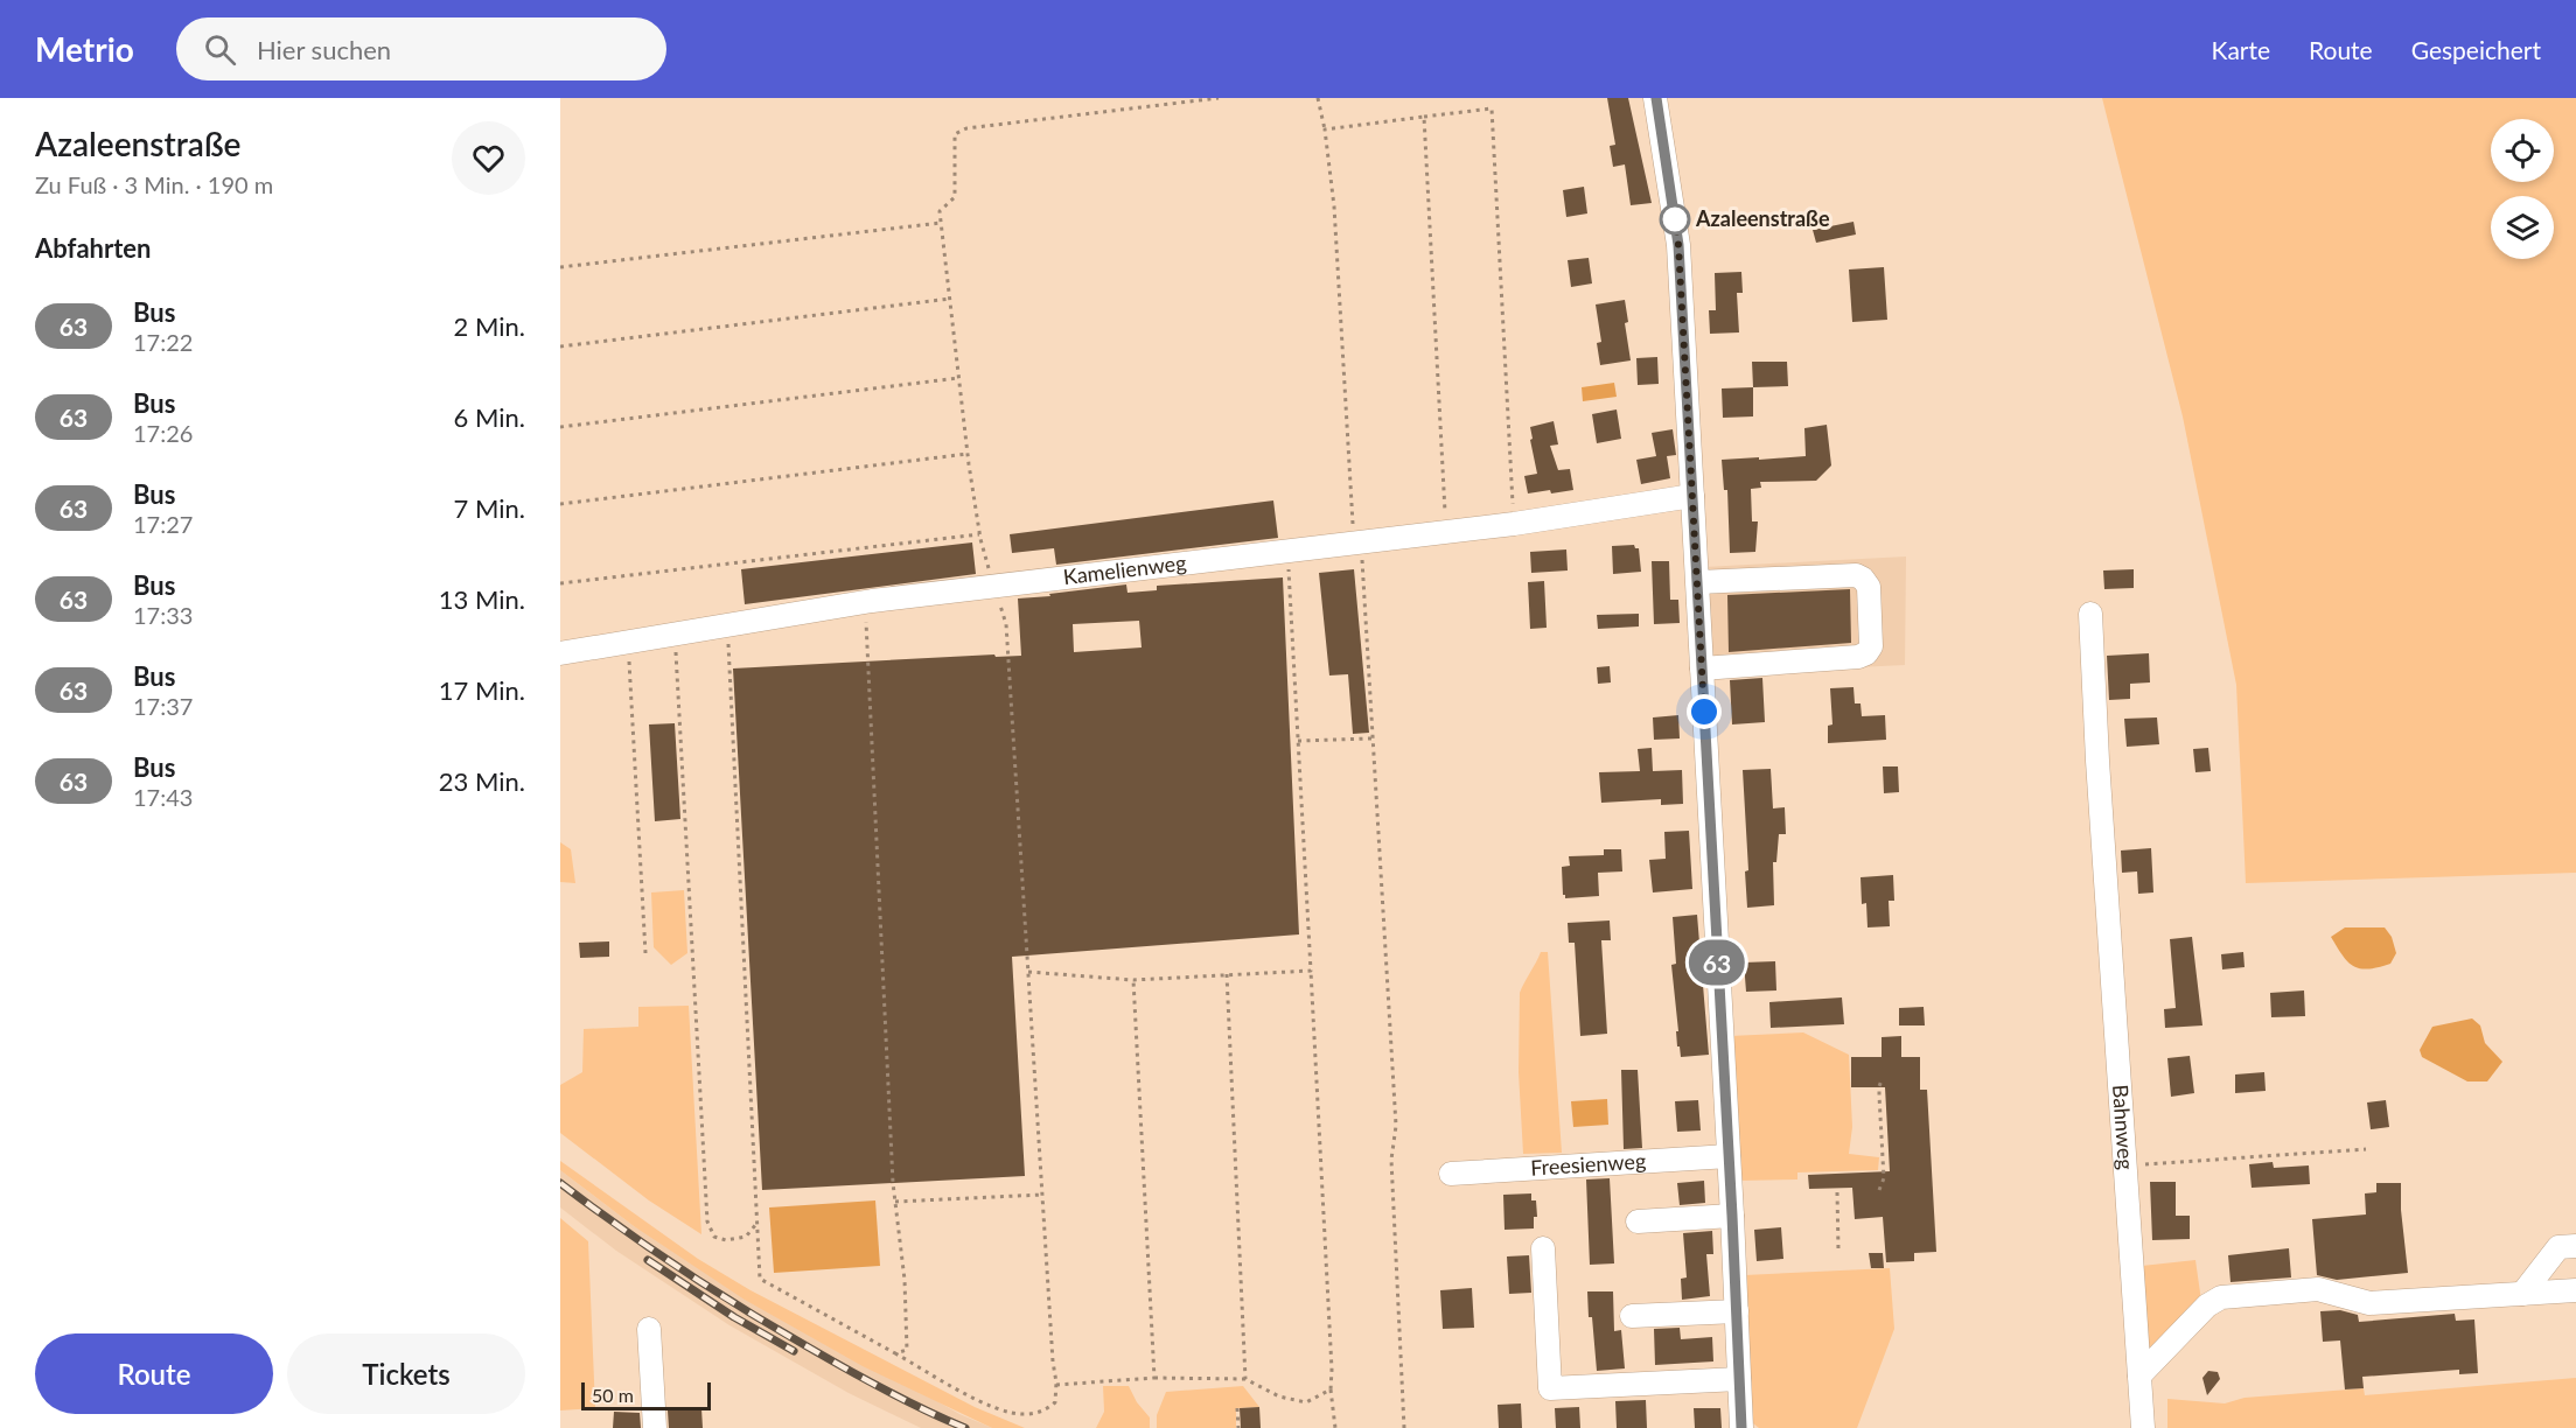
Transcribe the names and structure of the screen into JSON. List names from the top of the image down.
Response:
{
  "streets": {
    "street": ["Kamelienweg", "Bahnweg", "Freesienweg"]
  },
  "places": ["Azaleenstraße"],
  "lines": ["bus line 63"],
  "scale_bar": "50 m",
  "page": {
    "header": "Metrio",
    "search": "Hier suchen",
    "nav": ["Karte", "Route", "Gespeichert"],
    "heading": [
      ["Azaleenstraße", "Zu Fuß · 3 Min. · 190 m"],
      "Abfahrten"
    ],
    "on_map": "63",
    "list": [
      {
        "mark": "63",
        "name": "Bus",
        "note": "17:22",
        "value": "2 Min."
      },
      {
        "mark": "63",
        "name": "Bus",
        "note": "17:26",
        "value": "6 Min."
      },
      {
        "mark": "63",
        "name": "Bus",
        "note": "17:27",
        "value": "7 Min."
      },
      {
        "mark": "63",
        "name": "Bus",
        "note": "17:33",
        "value": "13 Min."
      },
      {
        "mark": "63",
        "name": "Bus",
        "note": "17:37",
        "value": "17 Min."
      },
      {
        "mark": "63",
        "name": "Bus",
        "note": "17:43",
        "value": "23 Min."
      }
    ],
    "buttons": ["Route", "Tickets"],
    "scale": "50 m"
  }
}
